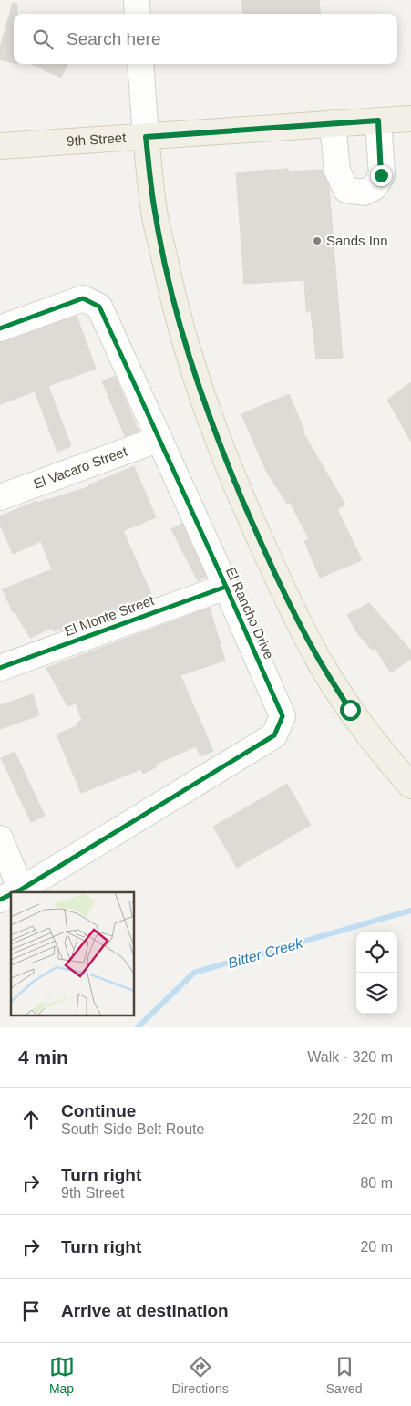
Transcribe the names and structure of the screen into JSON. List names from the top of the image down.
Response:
{
  "streets": {
    "main road": ["9th Street"],
    "street": ["El Vacaro Street", "El Rancho Drive", "El Monte Street"]
  },
  "crossings": [
    ["El Vacaro Street", "El Rancho Drive"],
    ["El Rancho Drive", "El Monte Street"]
  ],
  "water": ["Bitter Creek"],
  "places": ["Sands Inn"],
  "page": {
    "search": "Search here",
    "heading": ["4 min", "Walk · 320 m"],
    "list": [
      ["Continue", "South Side Belt Route", "220 m"],
      ["Turn right", "9th Street", "80 m"],
      ["Turn right", "20 m"],
      "Arrive at destination"
    ],
    "nav": ["Map", "Directions", "Saved"]
  }
}
